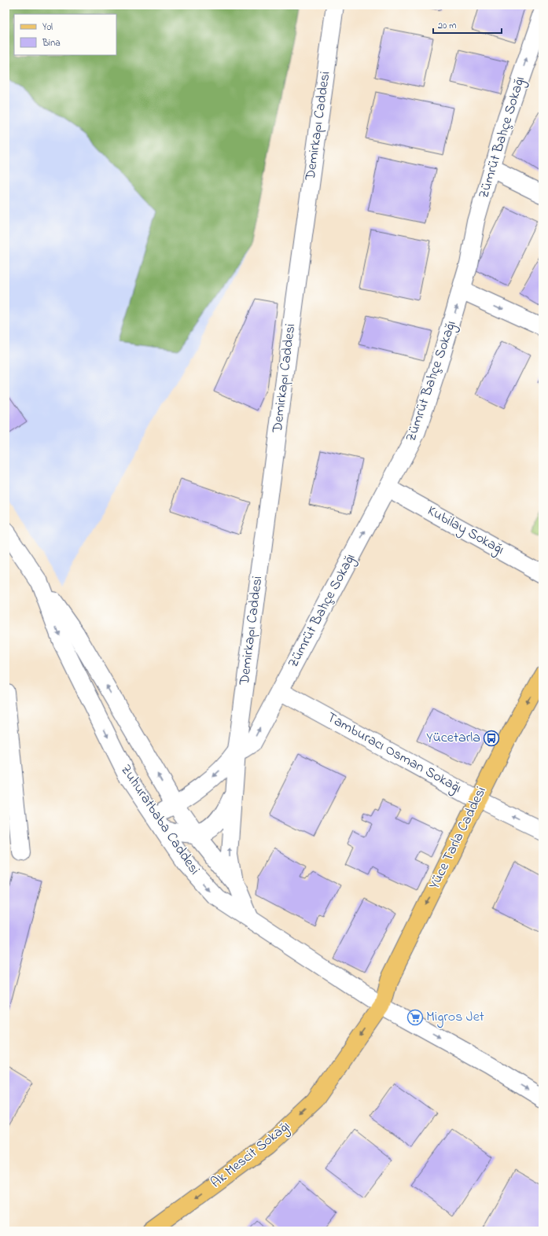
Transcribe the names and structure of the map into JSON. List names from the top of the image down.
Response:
{
  "streets": {
    "main road": ["Yüce Tarla Caddesi", "Ak Mescit Sokağı"],
    "street": [
      "Demirkapı Caddesi",
      "Zümrüt Bahçe Sokağı",
      "Kubilay Sokağı",
      "Tamburacı Osman Sokağı",
      "Zuhuratbaba Caddesi"
    ]
  },
  "crossings": [
    ["Demirkapı Caddesi", "Zümrüt Bahçe Sokağı"],
    ["Zümrüt Bahçe Sokağı", "Kubilay Sokağı"],
    ["Zümrüt Bahçe Sokağı", "Tamburacı Osman Sokağı"],
    ["Tamburacı Osman Sokağı", "Yüce Tarla Caddesi"],
    ["Zuhuratbaba Caddesi", "Yüce Tarla Caddesi"],
    ["Zuhuratbaba Caddesi", "Ak Mescit Sokağı"],
    ["Yüce Tarla Caddesi", "Ak Mescit Sokağı"]
  ],
  "one_way": ["Zümrüt Bahçe Sokağı", "Yüce Tarla Caddesi", "Ak Mescit Sokağı"],
  "places": {
    "bus stop": ["Yücetarla"],
    "supermarket": ["Migros Jet"]
  },
  "legend": ["Yol", "Bina"],
  "scale_bar": "20 m"
}
